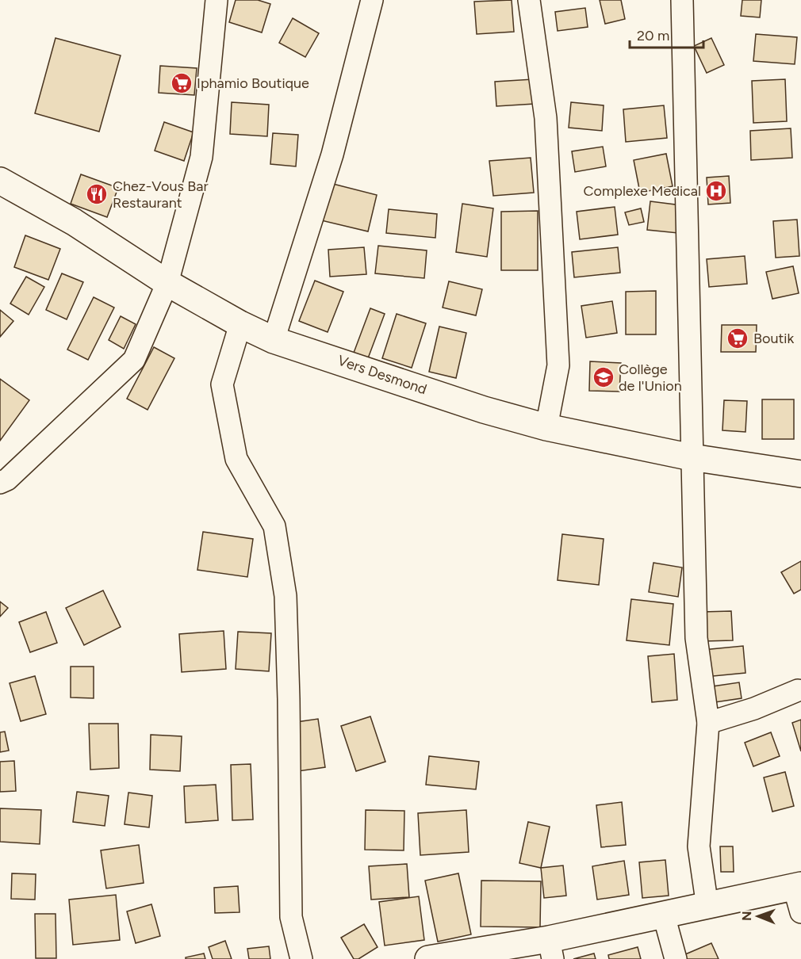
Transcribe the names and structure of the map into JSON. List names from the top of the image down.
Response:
{
  "streets": {
    "main road": ["Vers Desmond"]
  },
  "places": {
    "supermarket": ["Iphamio Boutique", "Boutik"],
    "hospital": ["Complexe Medical"],
    "restaurant": ["Chez-Vous Bar Restaurant"],
    "school or university": ["Collège de l'Union"]
  },
  "scale_bar": "20 m",
  "north": "left"
}
